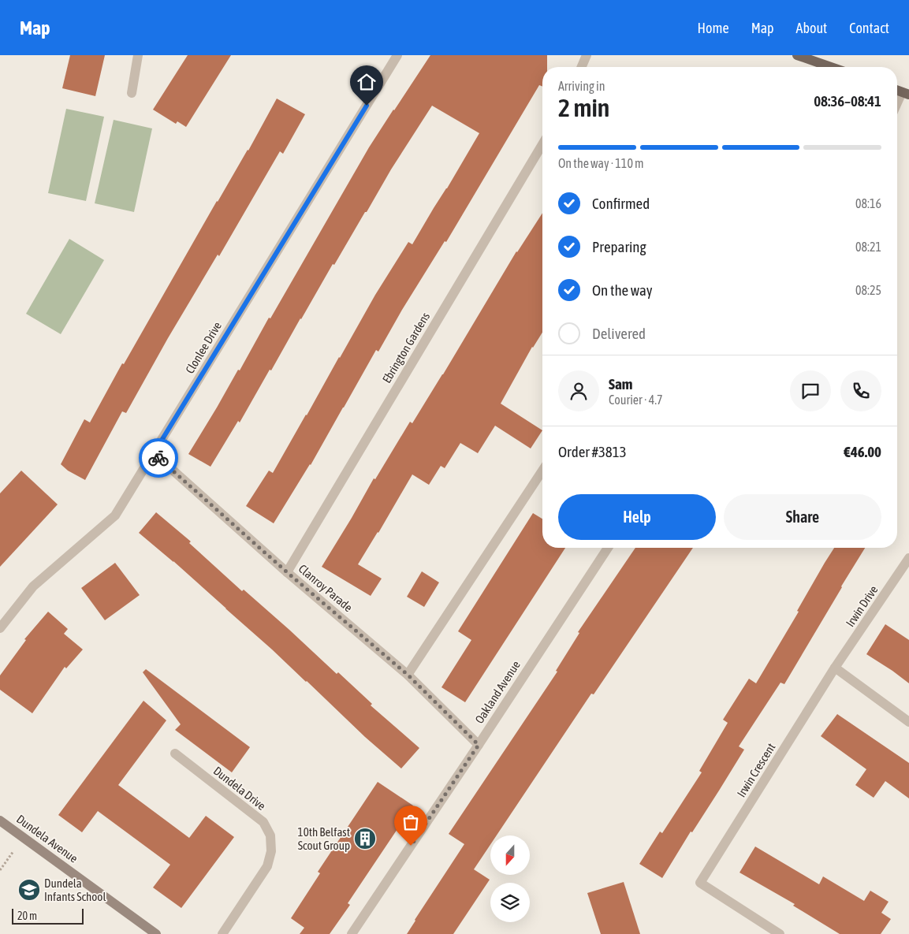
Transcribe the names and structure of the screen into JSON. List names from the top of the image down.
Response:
{
  "streets": {
    "street": [
      "Clonlee Drive",
      "Ebrington Gardens",
      "Clanroy Parade",
      "Irwin Drive",
      "Oakland Avenue",
      "Irwin Crescent",
      "Dundela Drive",
      "Dundela Avenue"
    ]
  },
  "crossings": [
    ["Clonlee Drive", "Clanroy Parade"],
    ["Ebrington Gardens", "Clanroy Parade"],
    ["Clanroy Parade", "Oakland Avenue"],
    ["Irwin Drive", "Irwin Crescent"]
  ],
  "places": {
    "building": ["10th Belfast Scout Group"],
    "school or university": ["Dundela Infants School"]
  },
  "scale_bar": "20 m",
  "north": "bottom",
  "page": {
    "header": "Map",
    "nav": [
      "Home",
      "Map",
      "About",
      "Contact"
    ],
    "heading": ["2 min", "Arriving in", "08:36–08:41"],
    "panel": [
      "Sam",
      "Courier · 4.7",
      "Order #3813",
      "€46.00"
    ],
    "bar": "On the way · 110 m",
    "list": [
      ["Confirmed", "08:16"],
      ["Preparing", "08:21"],
      ["On the way", "08:25"],
      "Delivered"
    ],
    "buttons": ["Help", "Share"],
    "scale": "20 m"
  }
}
